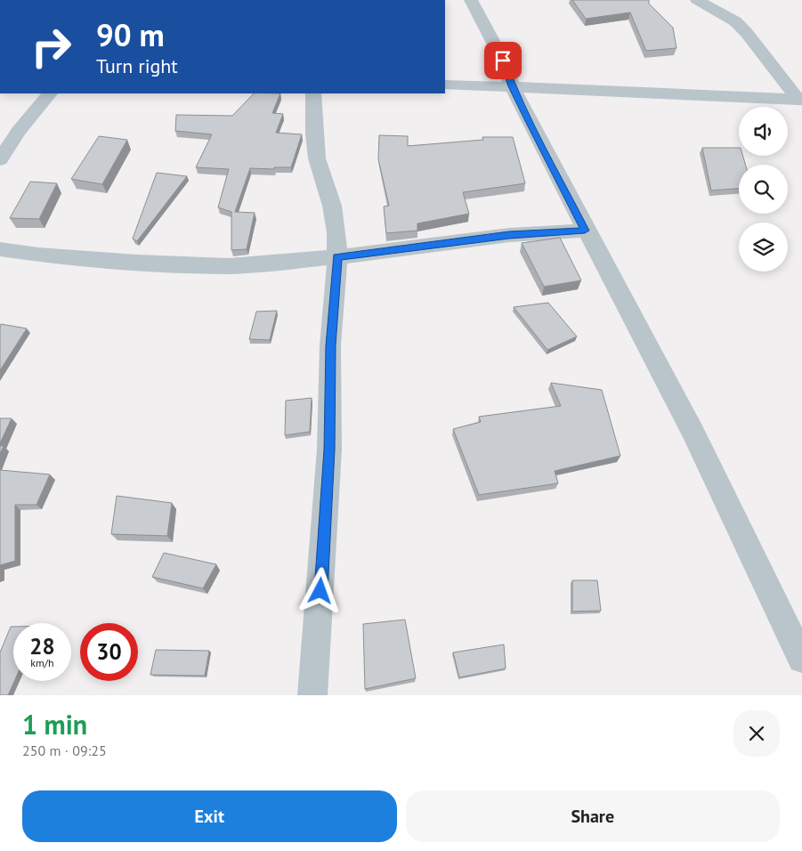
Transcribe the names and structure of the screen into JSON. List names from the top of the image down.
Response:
{
  "page": {
    "turn": ["90 m", "Turn right"],
    "speed": "28 km/h",
    "limit": "30",
    "heading": ["1 min", "250 m · 09:25"],
    "buttons": ["Exit", "Share"]
  }
}
